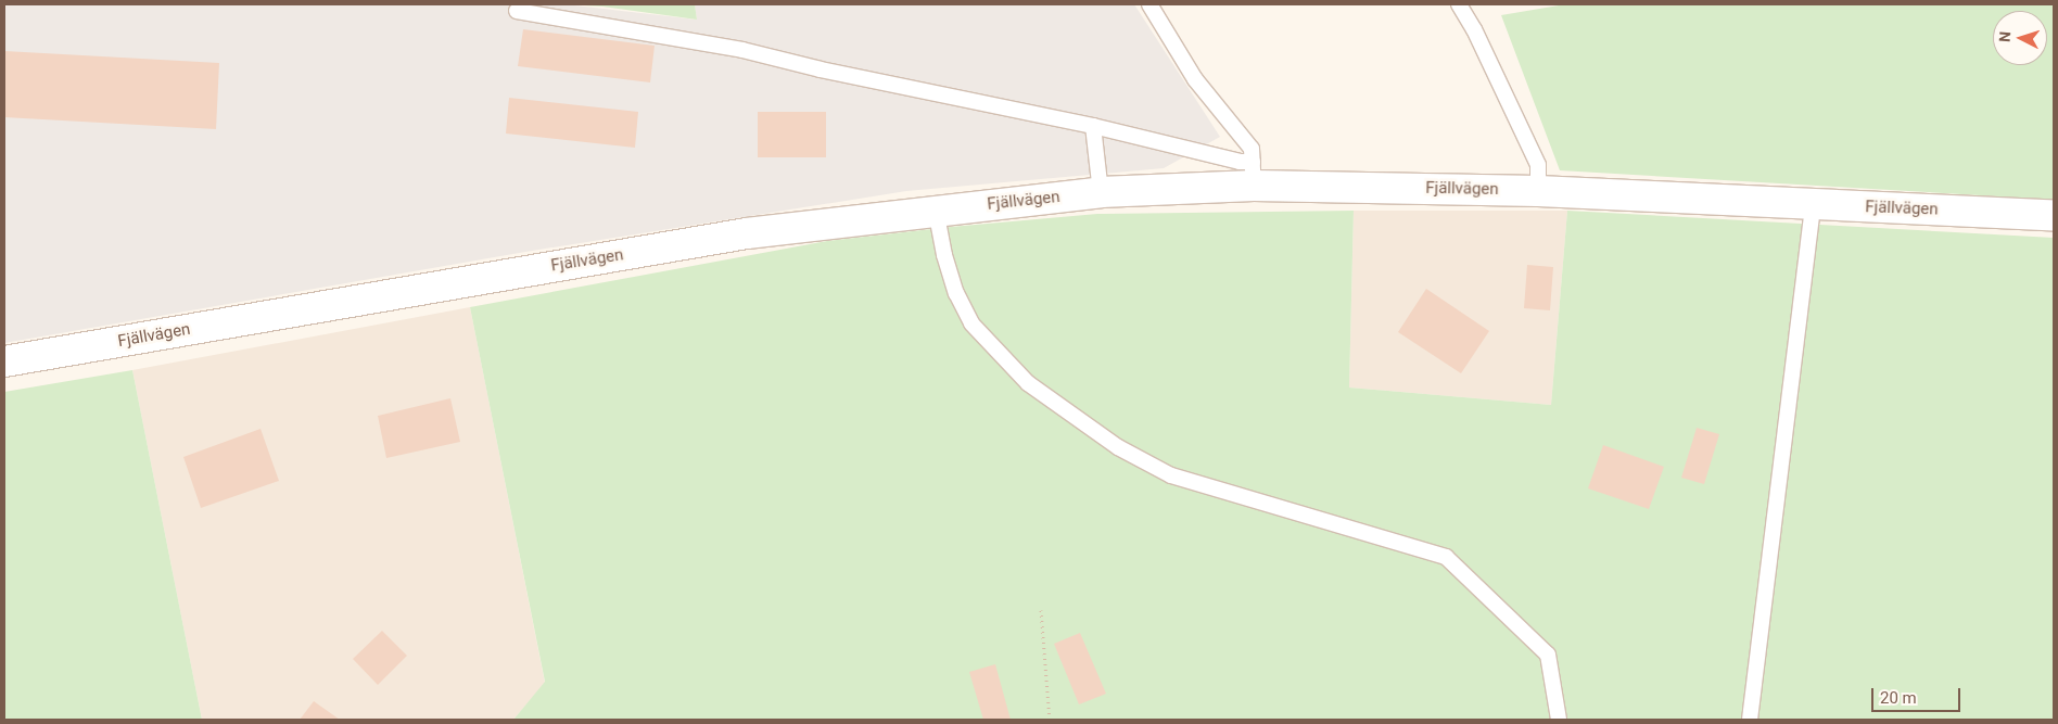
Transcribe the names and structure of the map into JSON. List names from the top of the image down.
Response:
{
  "streets": {
    "street": ["Fjällvägen"]
  },
  "scale_bar": "20 m",
  "north": "left"
}
